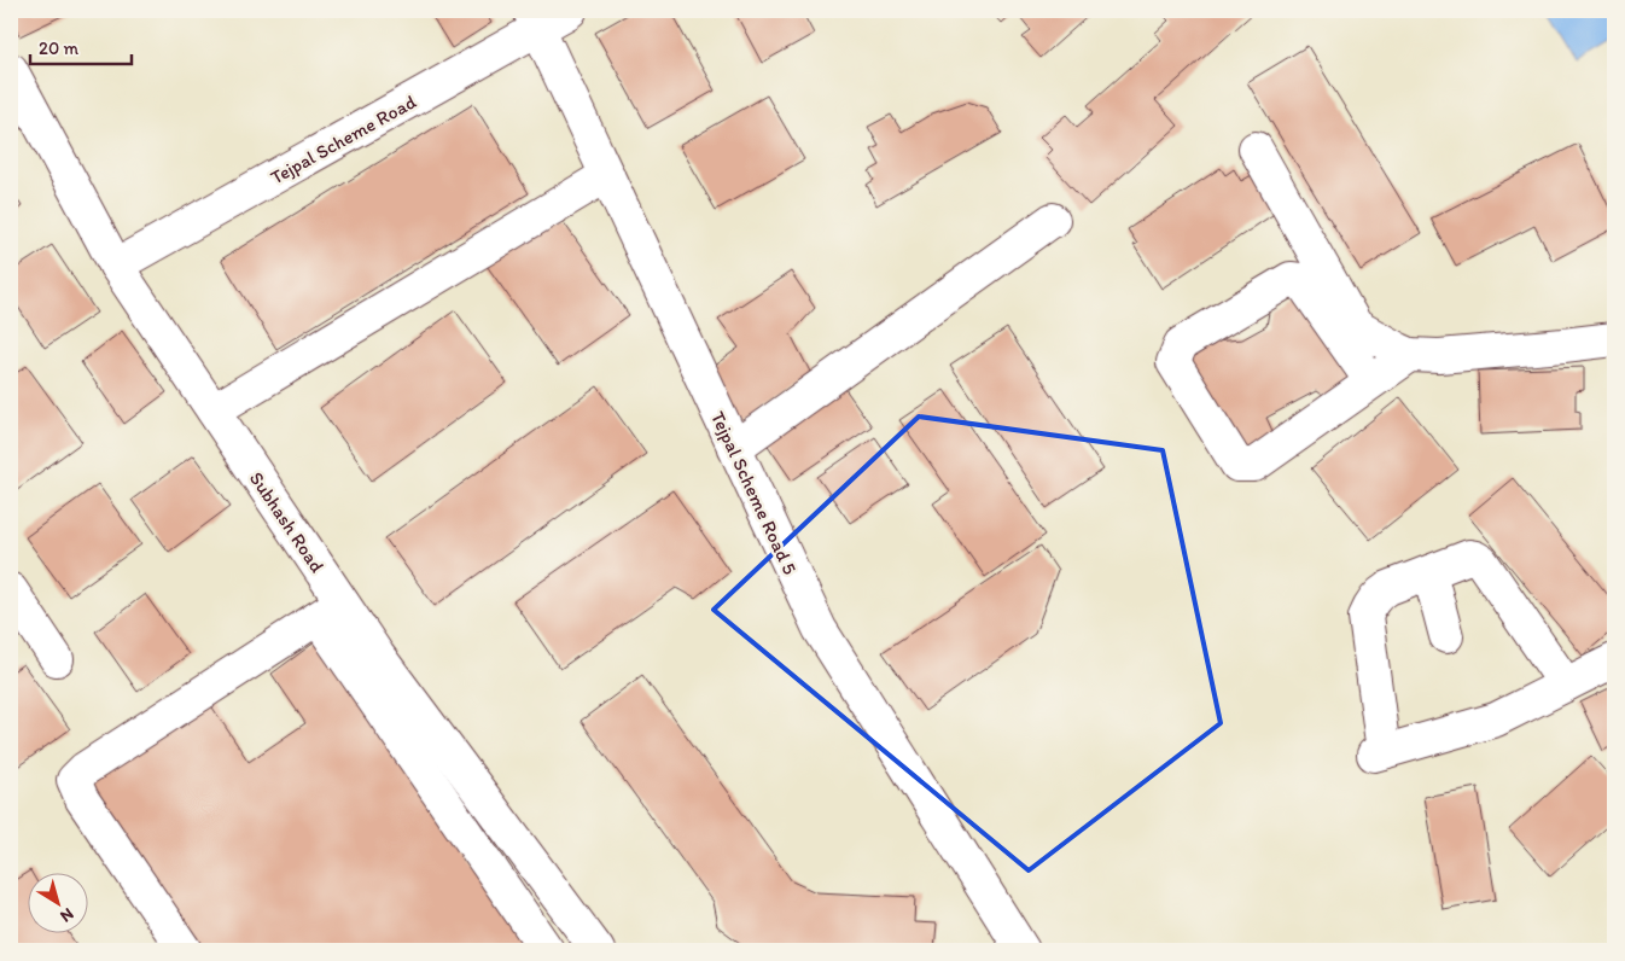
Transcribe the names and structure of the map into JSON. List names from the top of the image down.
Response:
{
  "streets": {
    "street": ["Tejpal Scheme Road", "Tejpal Scheme Road 5", "Subhash Road"]
  },
  "crossings": [
    ["Tejpal Scheme Road", "Tejpal Scheme Road 5"],
    ["Tejpal Scheme Road", "Subhash Road"]
  ],
  "scale_bar": "20 m",
  "north": "bottom right"
}
